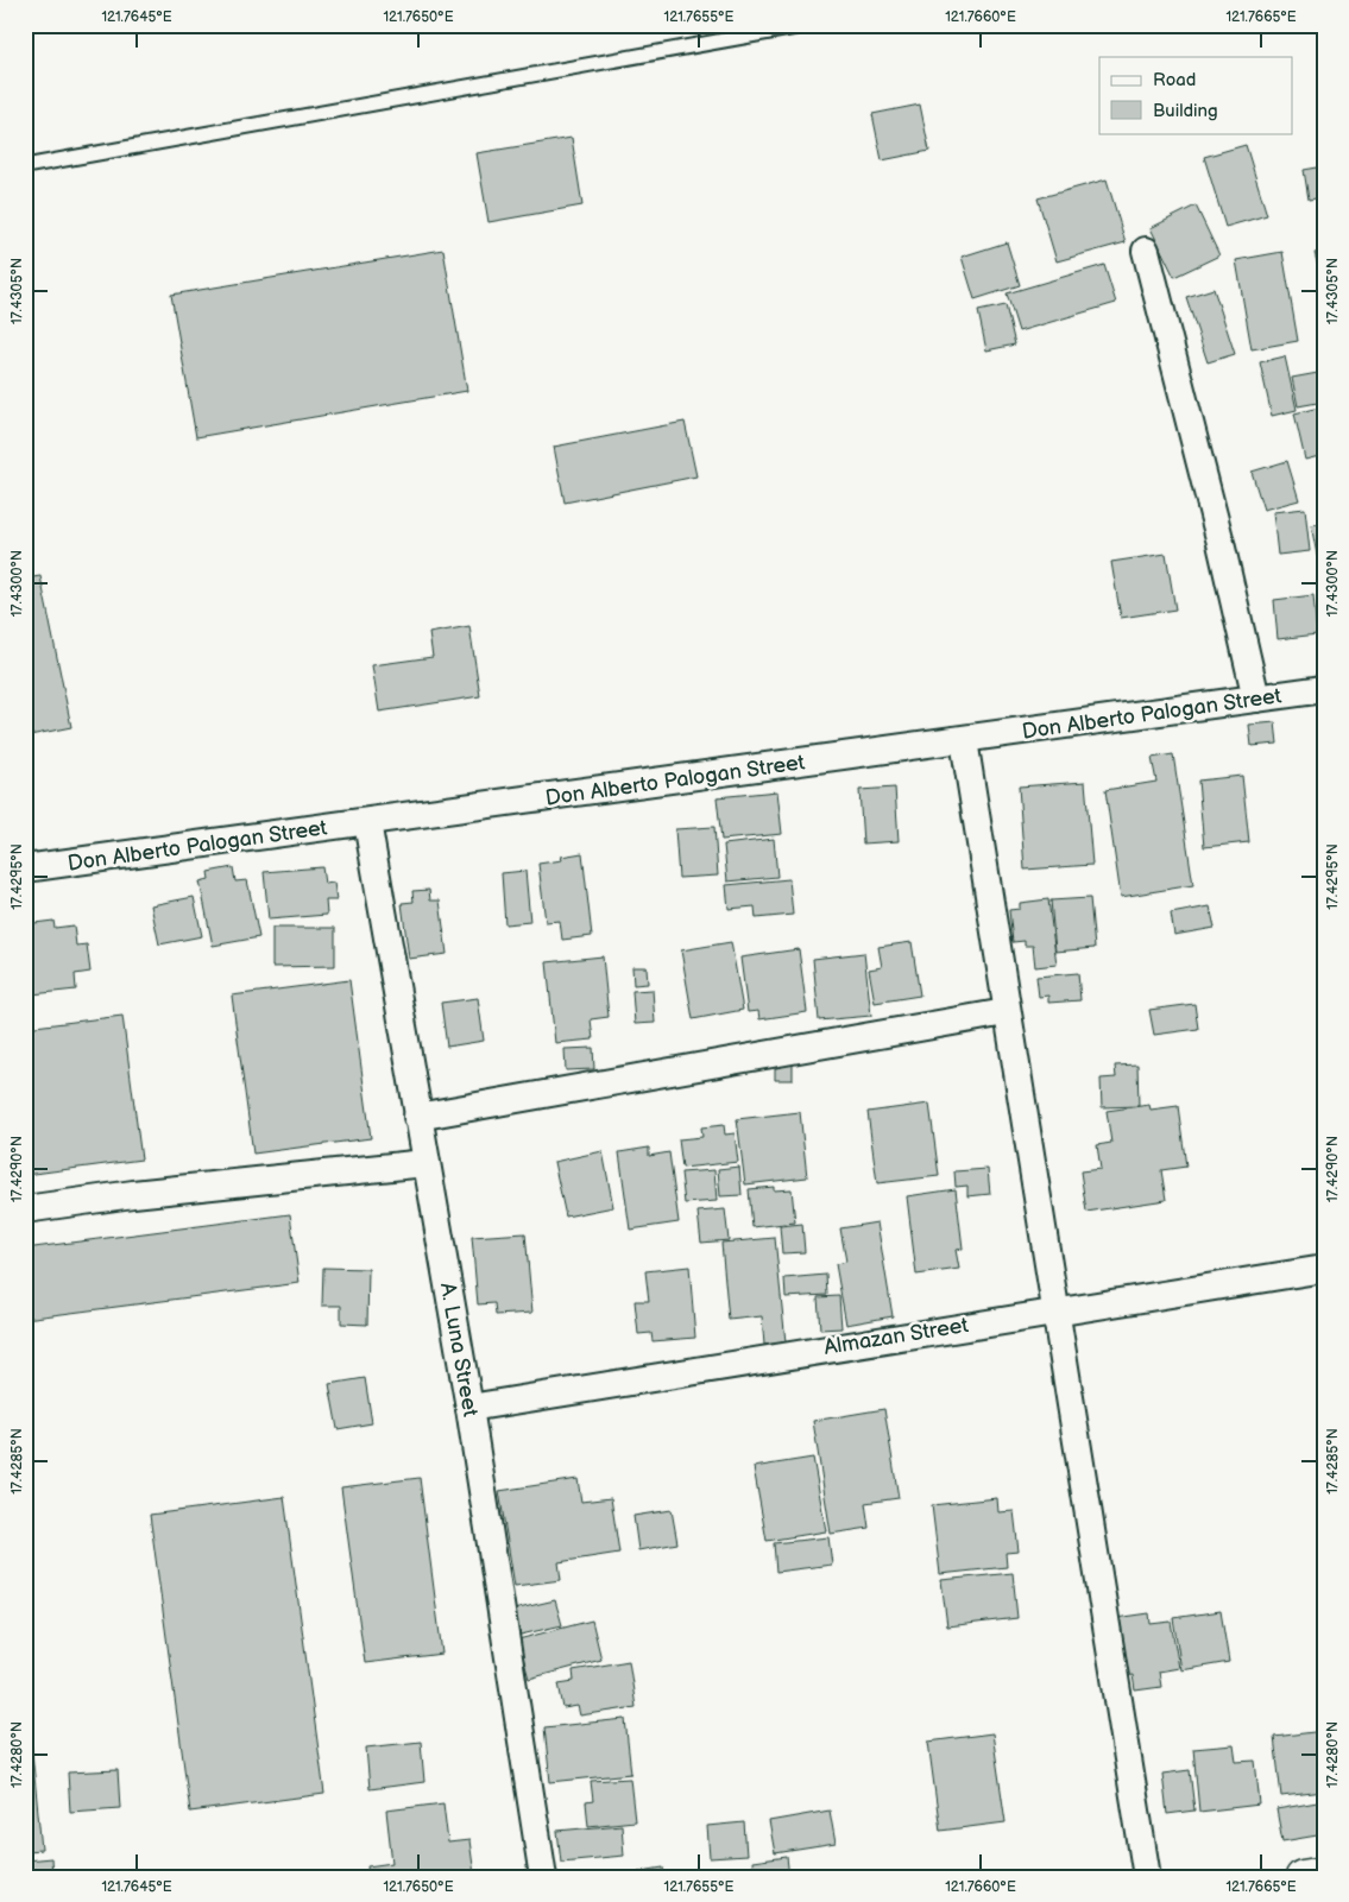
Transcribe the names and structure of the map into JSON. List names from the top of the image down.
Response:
{
  "streets": {
    "street": ["Don Alberto Palogan Street", "Almazan Street", "A. Luna Street"]
  },
  "crossings": [
    ["Don Alberto Palogan Street", "A. Luna Street"],
    ["Almazan Street", "A. Luna Street"]
  ],
  "legend": ["Road", "Building"],
  "coordinates": [
    "121.7645°E",
    "121.7650°E",
    "121.7655°E",
    "121.7660°E",
    "121.7665°E",
    "17.4305°N",
    "17.4300°N",
    "17.4295°N",
    "17.4290°N",
    "17.4285°N",
    "17.4280°N"
  ]
}
